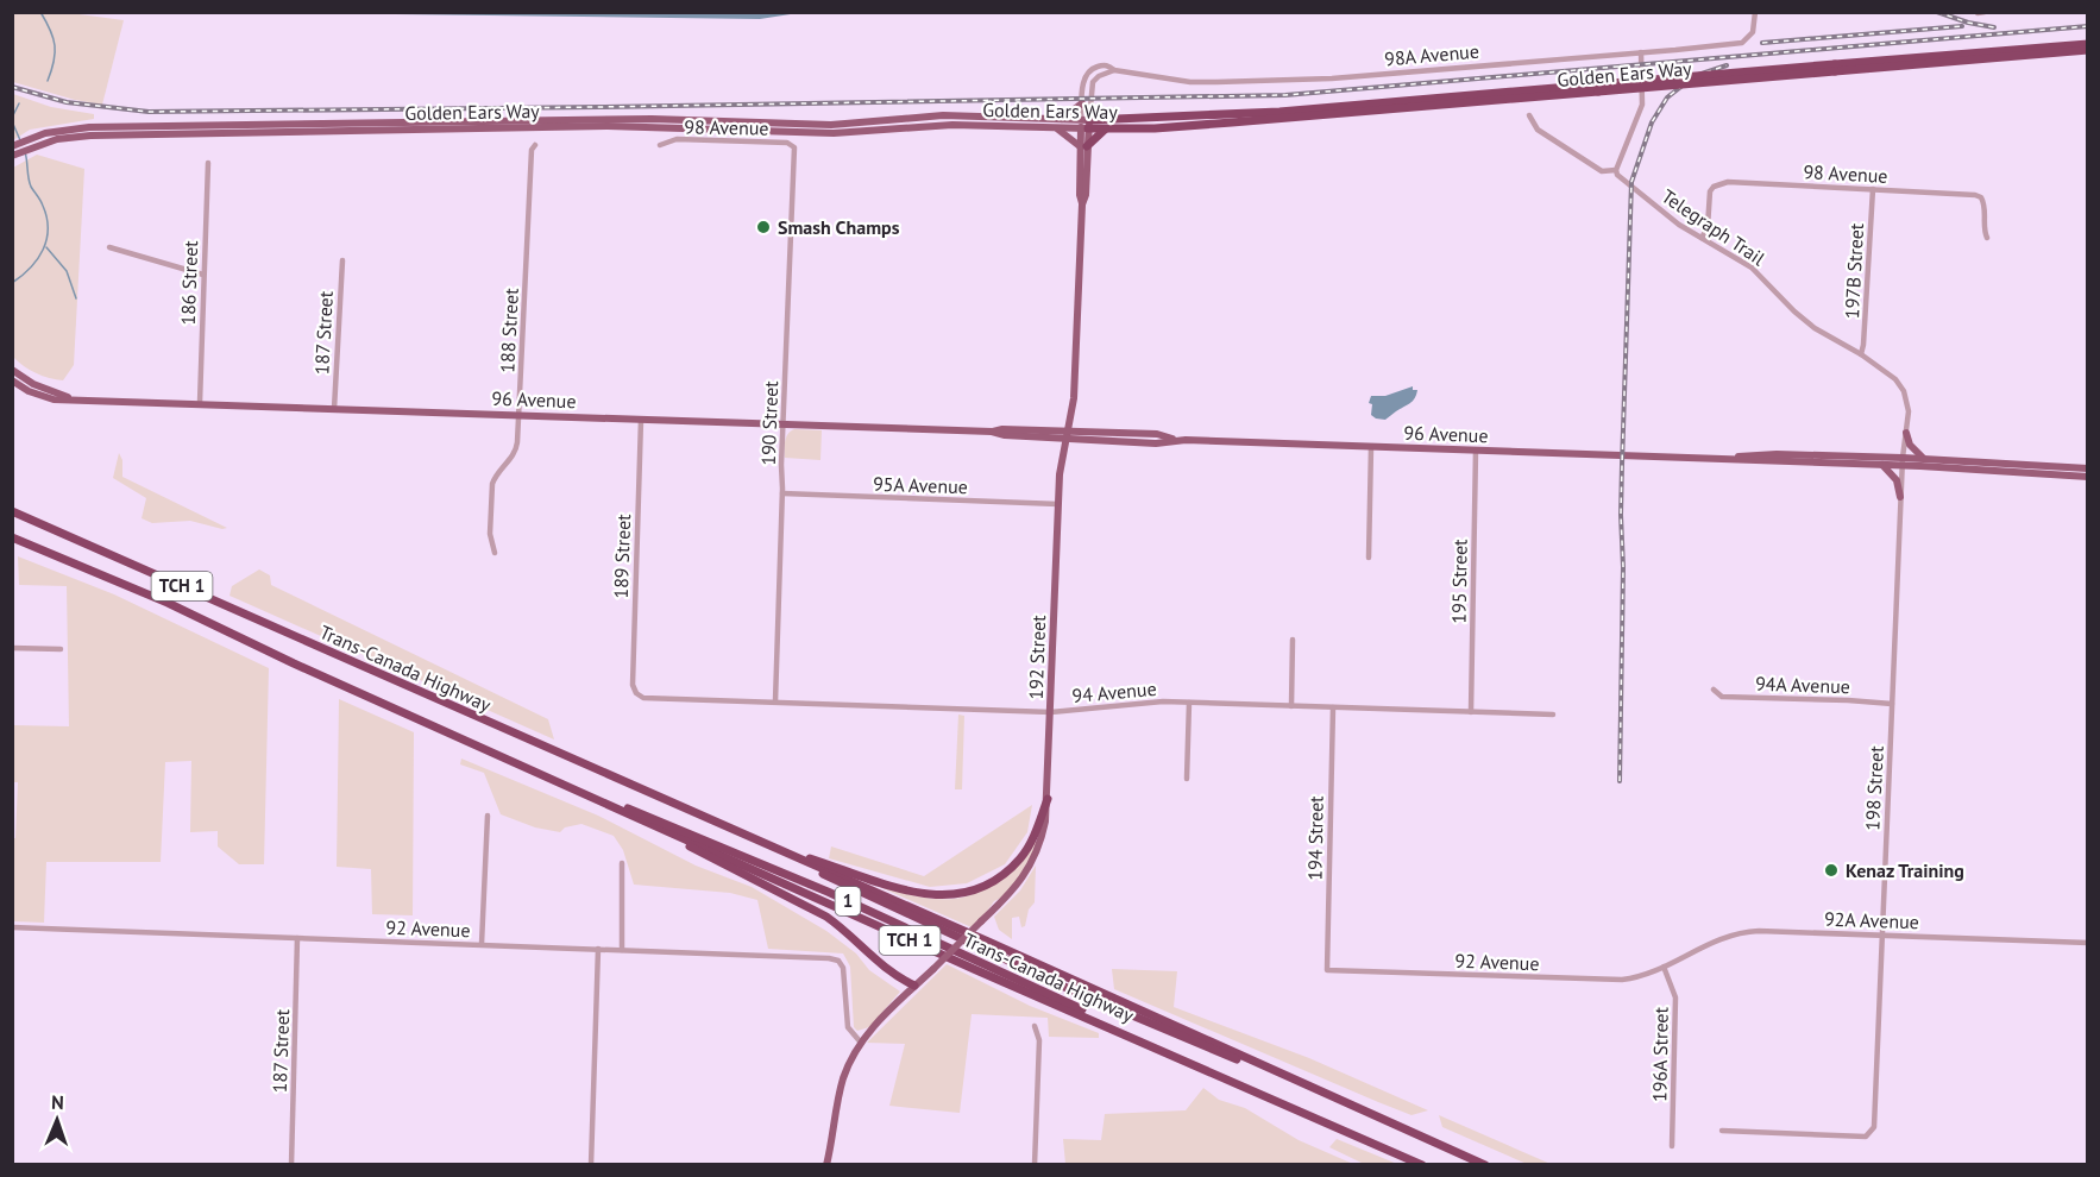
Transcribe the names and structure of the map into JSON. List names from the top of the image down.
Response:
{
  "streets": {
    "highway": [
      "Golden Ears Way",
      "TCH 1",
      "Trans-Canada Highway",
      "1"
    ],
    "main road": ["96 Avenue", "192 Street"],
    "street": [
      "98A Avenue",
      "98 Avenue",
      "Telegraph Trail",
      "197B Street",
      "186 Street",
      "188 Street",
      "187 Street",
      "190 Street",
      "95A Avenue",
      "189 Street",
      "195 Street",
      "94A Avenue",
      "94 Avenue",
      "198 Street",
      "194 Street",
      "92A Avenue",
      "92 Avenue",
      "196A Street"
    ]
  },
  "crossings": [
    ["98A Avenue", "192 Street"],
    ["Golden Ears Way", "192 Street"],
    ["98 Avenue", "Telegraph Trail"],
    ["98 Avenue", "197B Street"],
    ["98 Avenue", "190 Street"],
    ["Telegraph Trail", "197B Street"],
    ["Telegraph Trail", "96 Avenue"],
    ["Telegraph Trail", "198 Street"],
    ["186 Street", "96 Avenue"],
    ["188 Street", "96 Avenue"],
    ["187 Street", "96 Avenue"],
    ["187 Street", "92 Avenue"],
    ["96 Avenue", "190 Street"],
    ["96 Avenue", "189 Street"],
    ["96 Avenue", "195 Street"],
    ["96 Avenue", "192 Street"],
    ["96 Avenue", "198 Street"],
    ["190 Street", "95A Avenue"],
    ["190 Street", "94 Avenue"],
    ["95A Avenue", "192 Street"],
    ["189 Street", "94 Avenue"],
    ["195 Street", "94 Avenue"],
    ["192 Street", "94 Avenue"],
    ["192 Street", "92 Avenue"],
    ["94A Avenue", "198 Street"],
    ["94 Avenue", "194 Street"],
    ["198 Street", "92A Avenue"],
    ["194 Street", "92 Avenue"],
    ["92A Avenue", "92 Avenue"],
    ["92A Avenue", "196A Street"],
    ["92 Avenue", "196A Street"]
  ],
  "places": ["Smash Champs", "Kenaz Training"],
  "north": "top"
}
